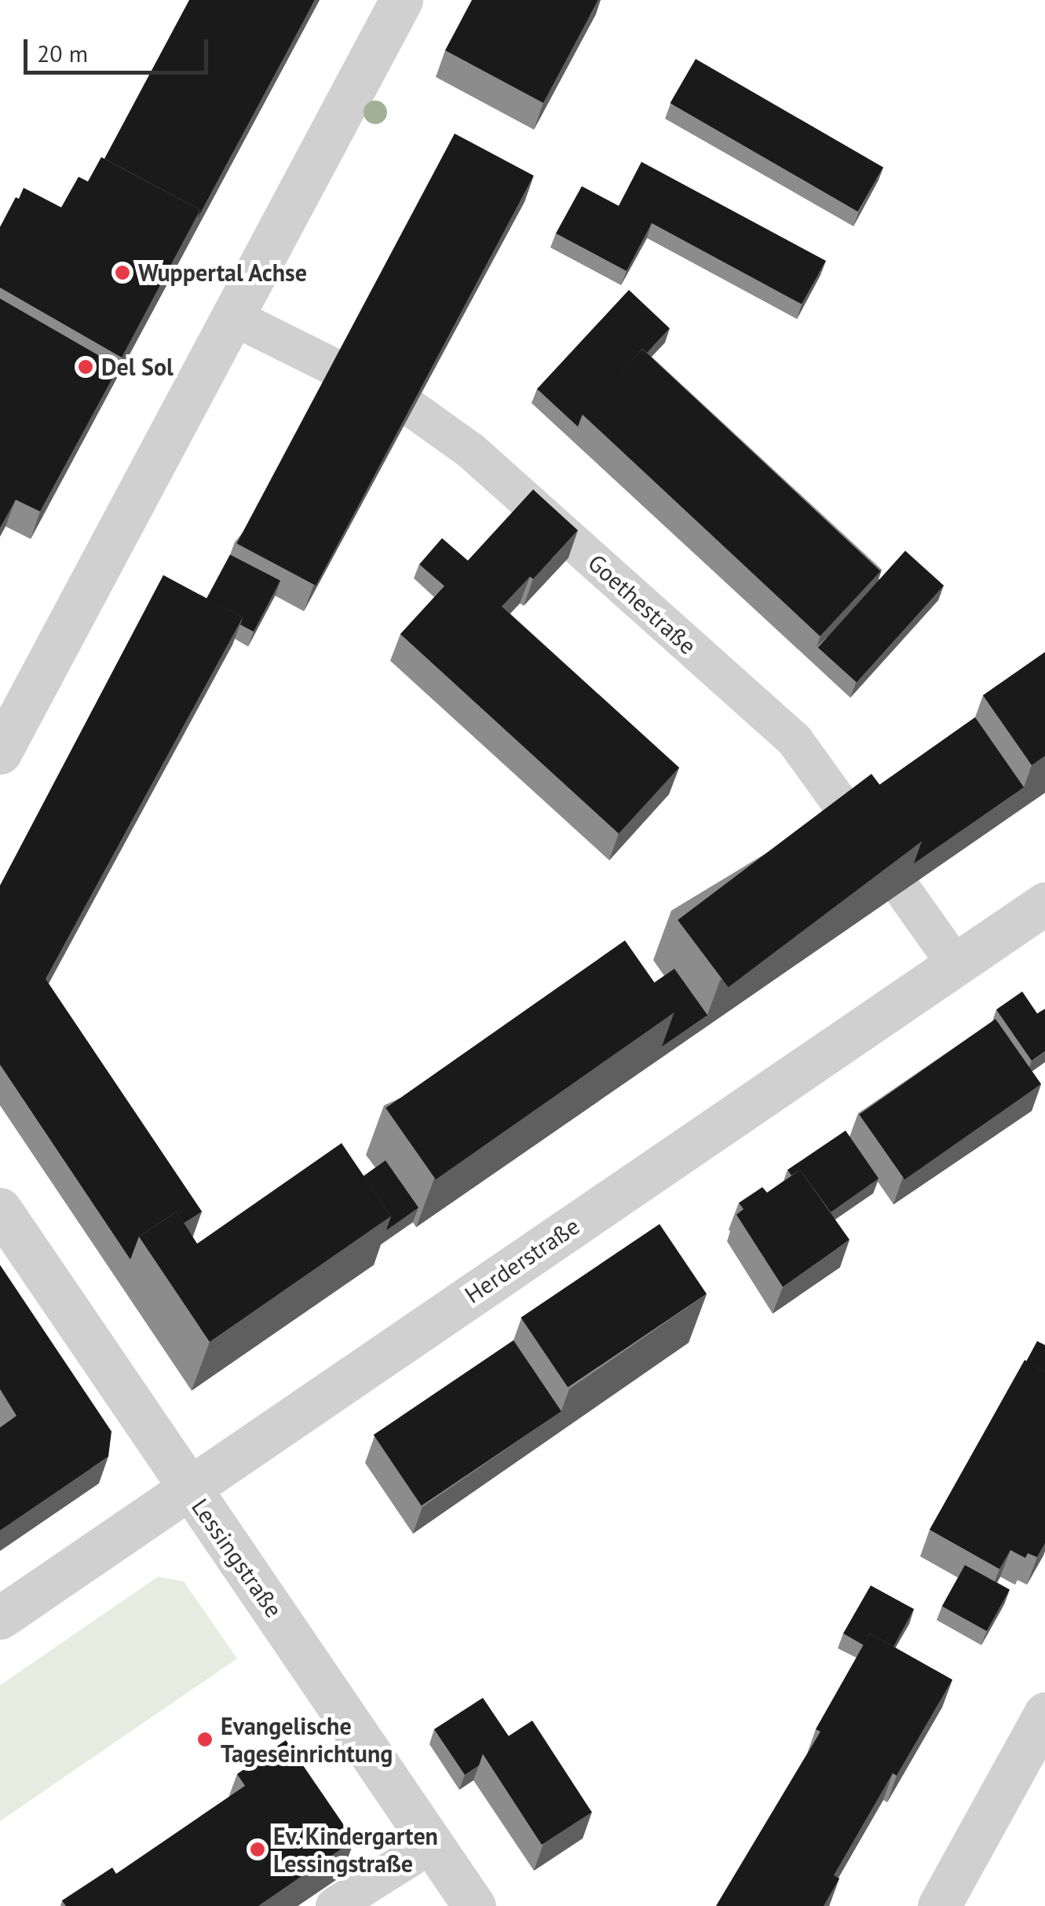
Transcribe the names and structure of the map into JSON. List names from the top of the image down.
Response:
{
  "streets": {
    "street": ["Herderstraße", "Lessingstraße"],
    "lane": ["Goethestraße"]
  },
  "crossings": [
    ["Herderstraße", "Lessingstraße"]
  ],
  "places": [
    "Wuppertal Achse",
    "Del Sol",
    "Evangelische Tageseinrichtung",
    "Ev. Kindergarten Lessingstraße"
  ],
  "scale_bar": "20 m"
}
